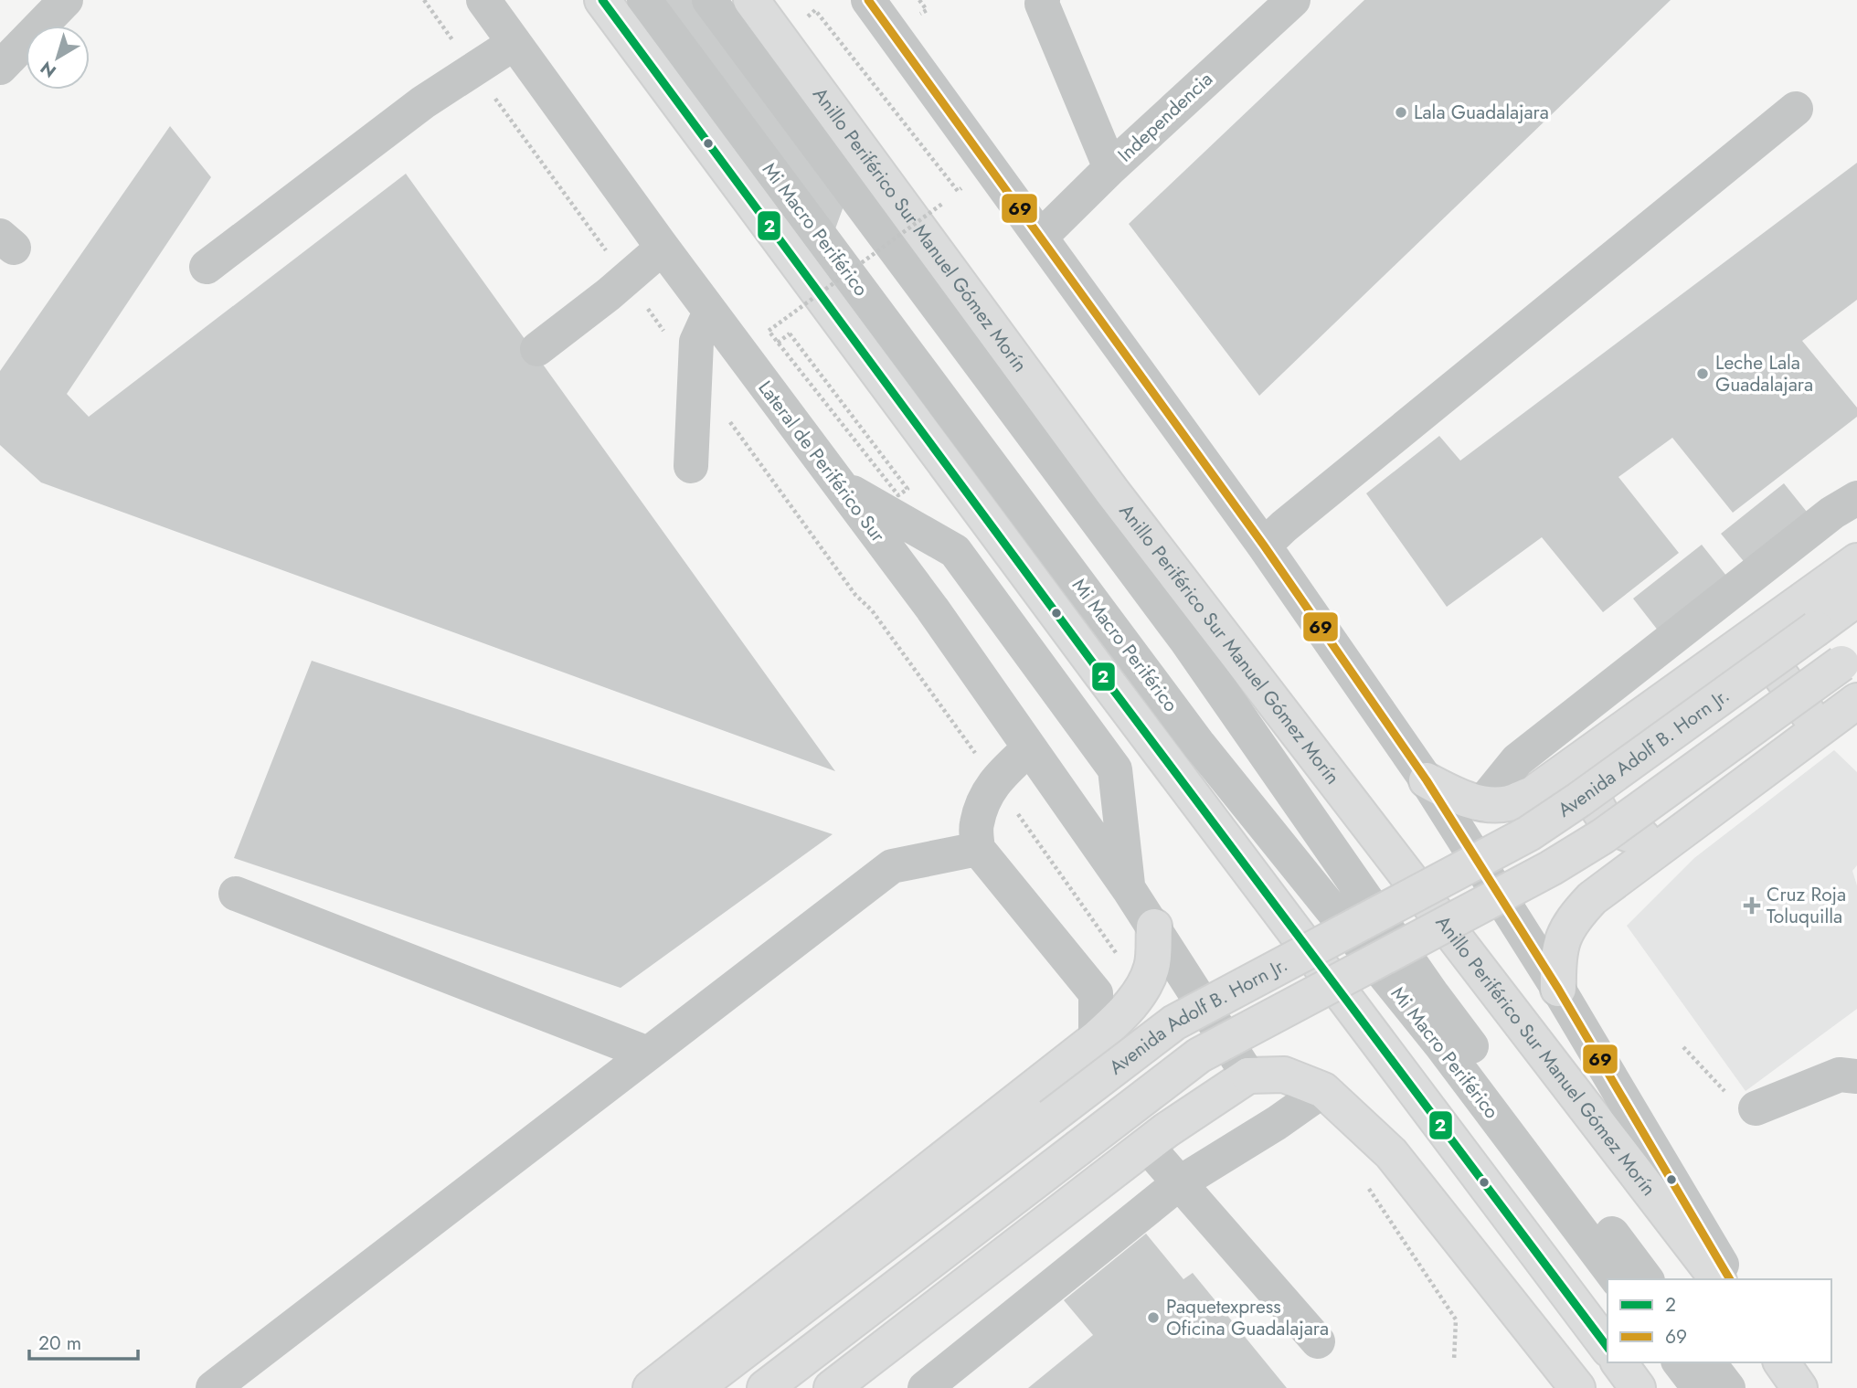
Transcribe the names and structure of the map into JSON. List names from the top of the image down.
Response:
{
  "streets": {
    "main road": ["Anillo Periférico Sur Manuel Gómez Morín", "Avenida Adolf B. Horn Jr."],
    "street": ["Independencia", "Mi Macro Periférico", "Lateral de Periférico Sur"]
  },
  "places": {
    "other": ["Lala Guadalajara", "Leche Lala Guadalajara", "Paquetexpress Oficina Guadalajara"],
    "health": ["Cruz Roja Toluquilla"]
  },
  "lines": ["transit line 2", "transit line 69"],
  "legend": ["2", "69"],
  "scale_bar": "20 m",
  "north": "bottom left"
}
